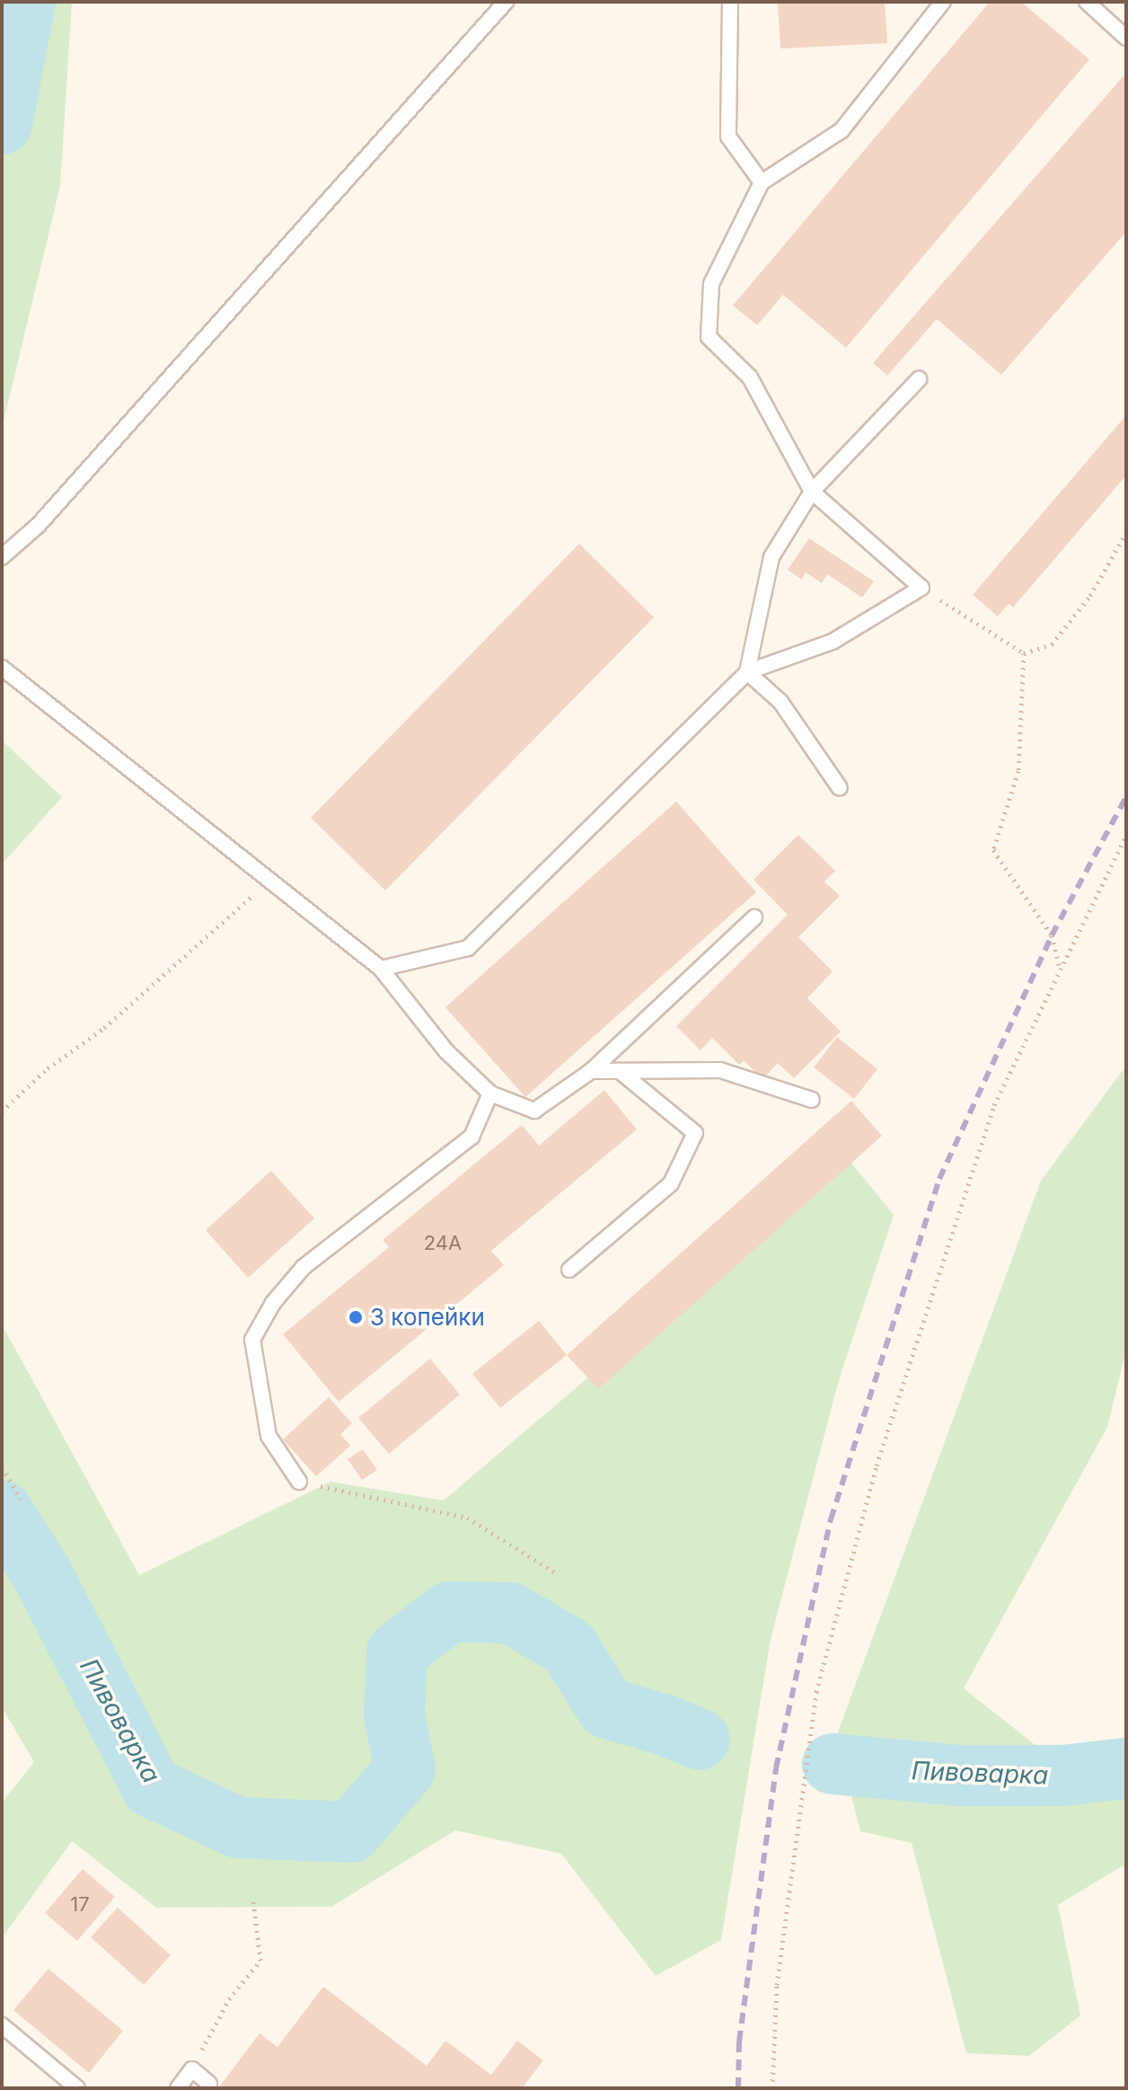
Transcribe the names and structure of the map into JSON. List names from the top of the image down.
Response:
{
  "water": ["Пивоварка"],
  "places": ["3 копейки"],
  "house_numbers": ["24А", "17"]
}
